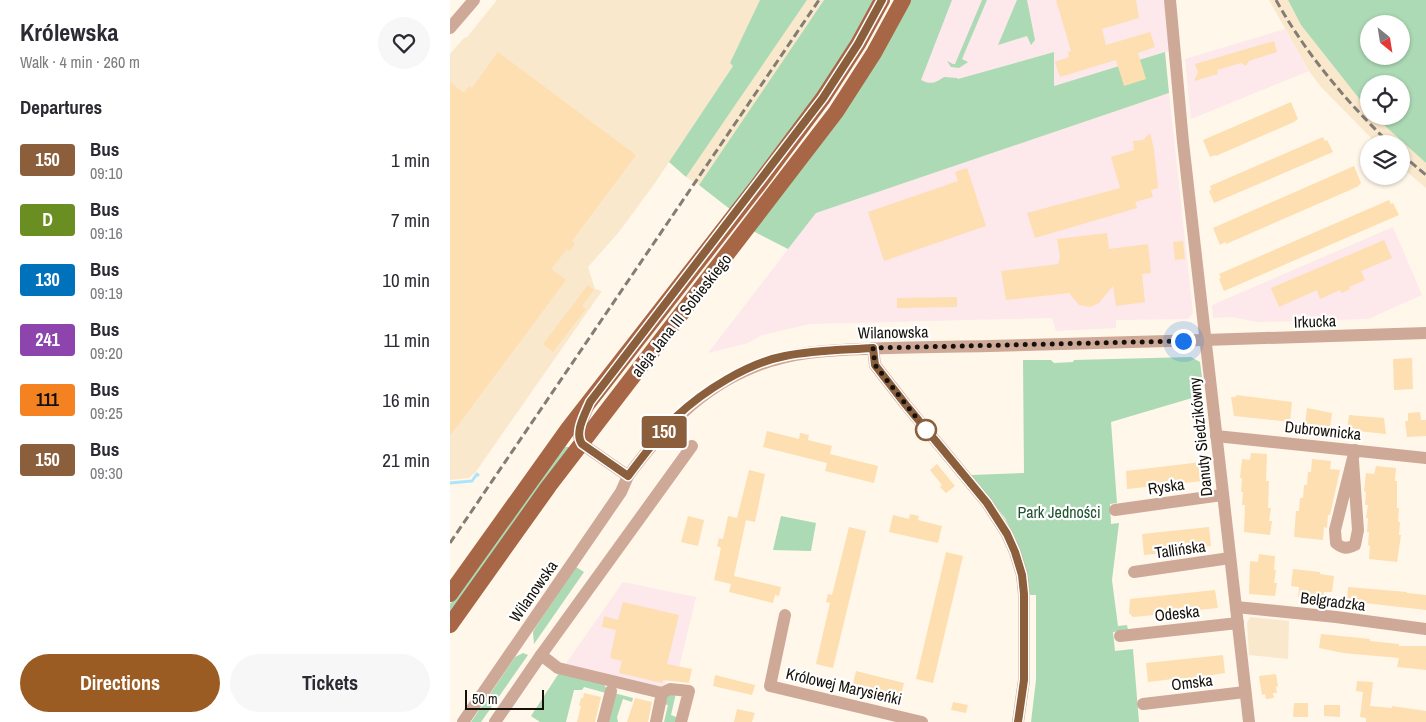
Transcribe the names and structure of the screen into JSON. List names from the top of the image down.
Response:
{
  "streets": {
    "main road": ["aleja Jana III Sobieskiego"],
    "street": [
      "Irkucka",
      "Wilanowska",
      "Dubrownicka",
      "Danuty Siedzikówny",
      "Ryska",
      "Tallińska",
      "Belgradzka",
      "Odeska",
      "Omska",
      "Królowej Marysieńki"
    ]
  },
  "crossings": [
    ["Irkucka", "Wilanowska"],
    ["Irkucka", "Danuty Siedzikówny"],
    ["Wilanowska", "Danuty Siedzikówny"],
    ["Dubrownicka", "Danuty Siedzikówny"],
    ["Danuty Siedzikówny", "Ryska"],
    ["Danuty Siedzikówny", "Tallińska"],
    ["Danuty Siedzikówny", "Belgradzka"],
    ["Danuty Siedzikówny", "Odeska"],
    ["Danuty Siedzikówny", "Omska"]
  ],
  "parks": ["Park Jedności"],
  "lines": ["bus line 150"],
  "scale_bar": "50 m",
  "north": "bottom right",
  "page": {
    "heading": [
      ["Królewska", "Walk · 4 min · 260 m"],
      "Departures"
    ],
    "on_map": "150",
    "list": [
      {
        "mark": "150",
        "name": "Bus",
        "note": "09:10",
        "value": "1 min"
      },
      {
        "mark": "D",
        "name": "Bus",
        "note": "09:16",
        "value": "7 min"
      },
      {
        "mark": "130",
        "name": "Bus",
        "note": "09:19",
        "value": "10 min"
      },
      {
        "mark": "241",
        "name": "Bus",
        "note": "09:20",
        "value": "11 min"
      },
      {
        "mark": "111",
        "name": "Bus",
        "note": "09:25",
        "value": "16 min"
      },
      {
        "mark": "150",
        "name": "Bus",
        "note": "09:30",
        "value": "21 min"
      }
    ],
    "buttons": ["Directions", "Tickets"],
    "scale": "50 m"
  }
}
